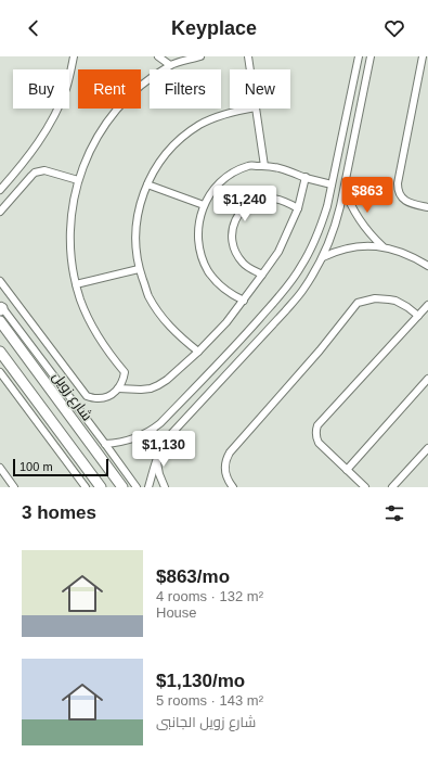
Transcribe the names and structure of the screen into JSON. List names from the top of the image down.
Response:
{
  "streets": {
    "main road": ["شارع زويل"]
  },
  "scale_bar": "100 m",
  "page": {
    "header": "Keyplace",
    "chip": [
      "Buy",
      "Rent",
      "Filters",
      "New"
    ],
    "price": ["$863", "$1,240", "$1,130"],
    "scale": "100 m",
    "heading": "3 homes",
    "list": [
      {
        "name": "$863/mo",
        "note": "4 rooms · 132 m² · House"
      },
      {
        "name": "$1,130/mo",
        "note": "5 rooms · 143 m² · شارع زويل الجانبى"
      }
    ]
  }
}
